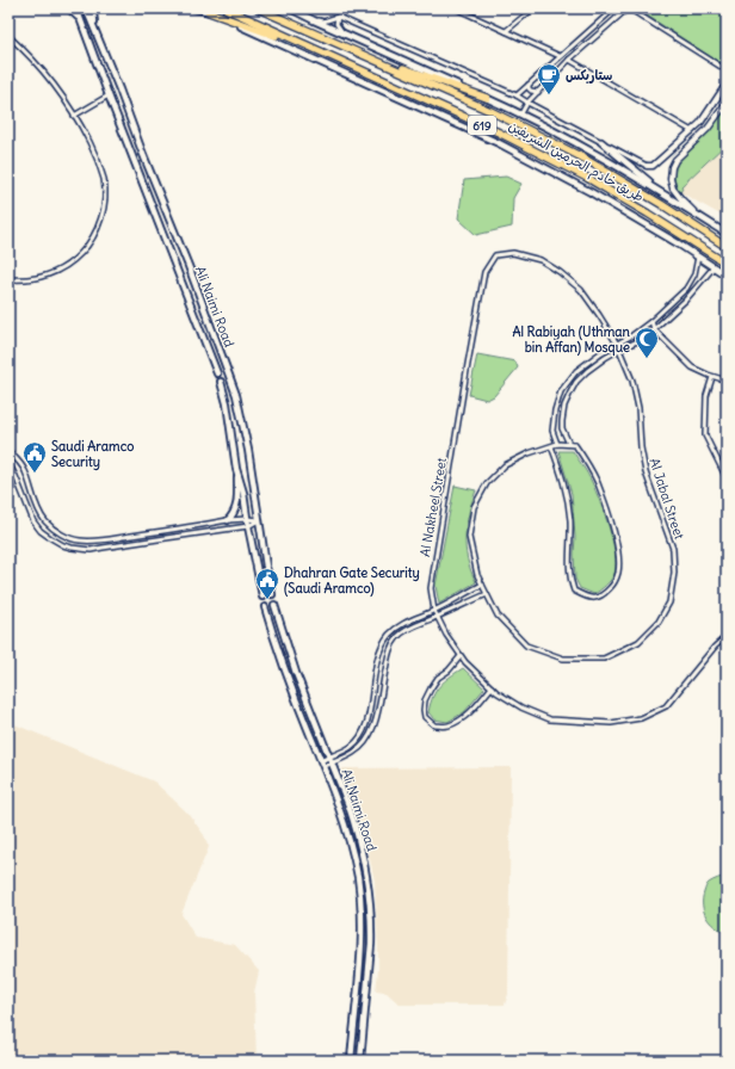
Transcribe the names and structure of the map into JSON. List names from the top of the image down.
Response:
{
  "streets": {
    "highway": ["619", "طريق خادم الحرمين الشريفين"],
    "main road": ["Ali Naimi Road"],
    "street": ["Al Jabal Street", "Al Nakheel Street"]
  },
  "crossings": [
    ["Al Jabal Street", "Al Nakheel Street"]
  ],
  "places": {
    "cafe": ["ستاربكس"],
    "mosque": ["Al Rabiyah (Uthman bin Affan) Mosque"],
    "public building": ["Saudi Aramco Security", "Dhahran Gate Security (Saudi Aramco)"]
  }
}
